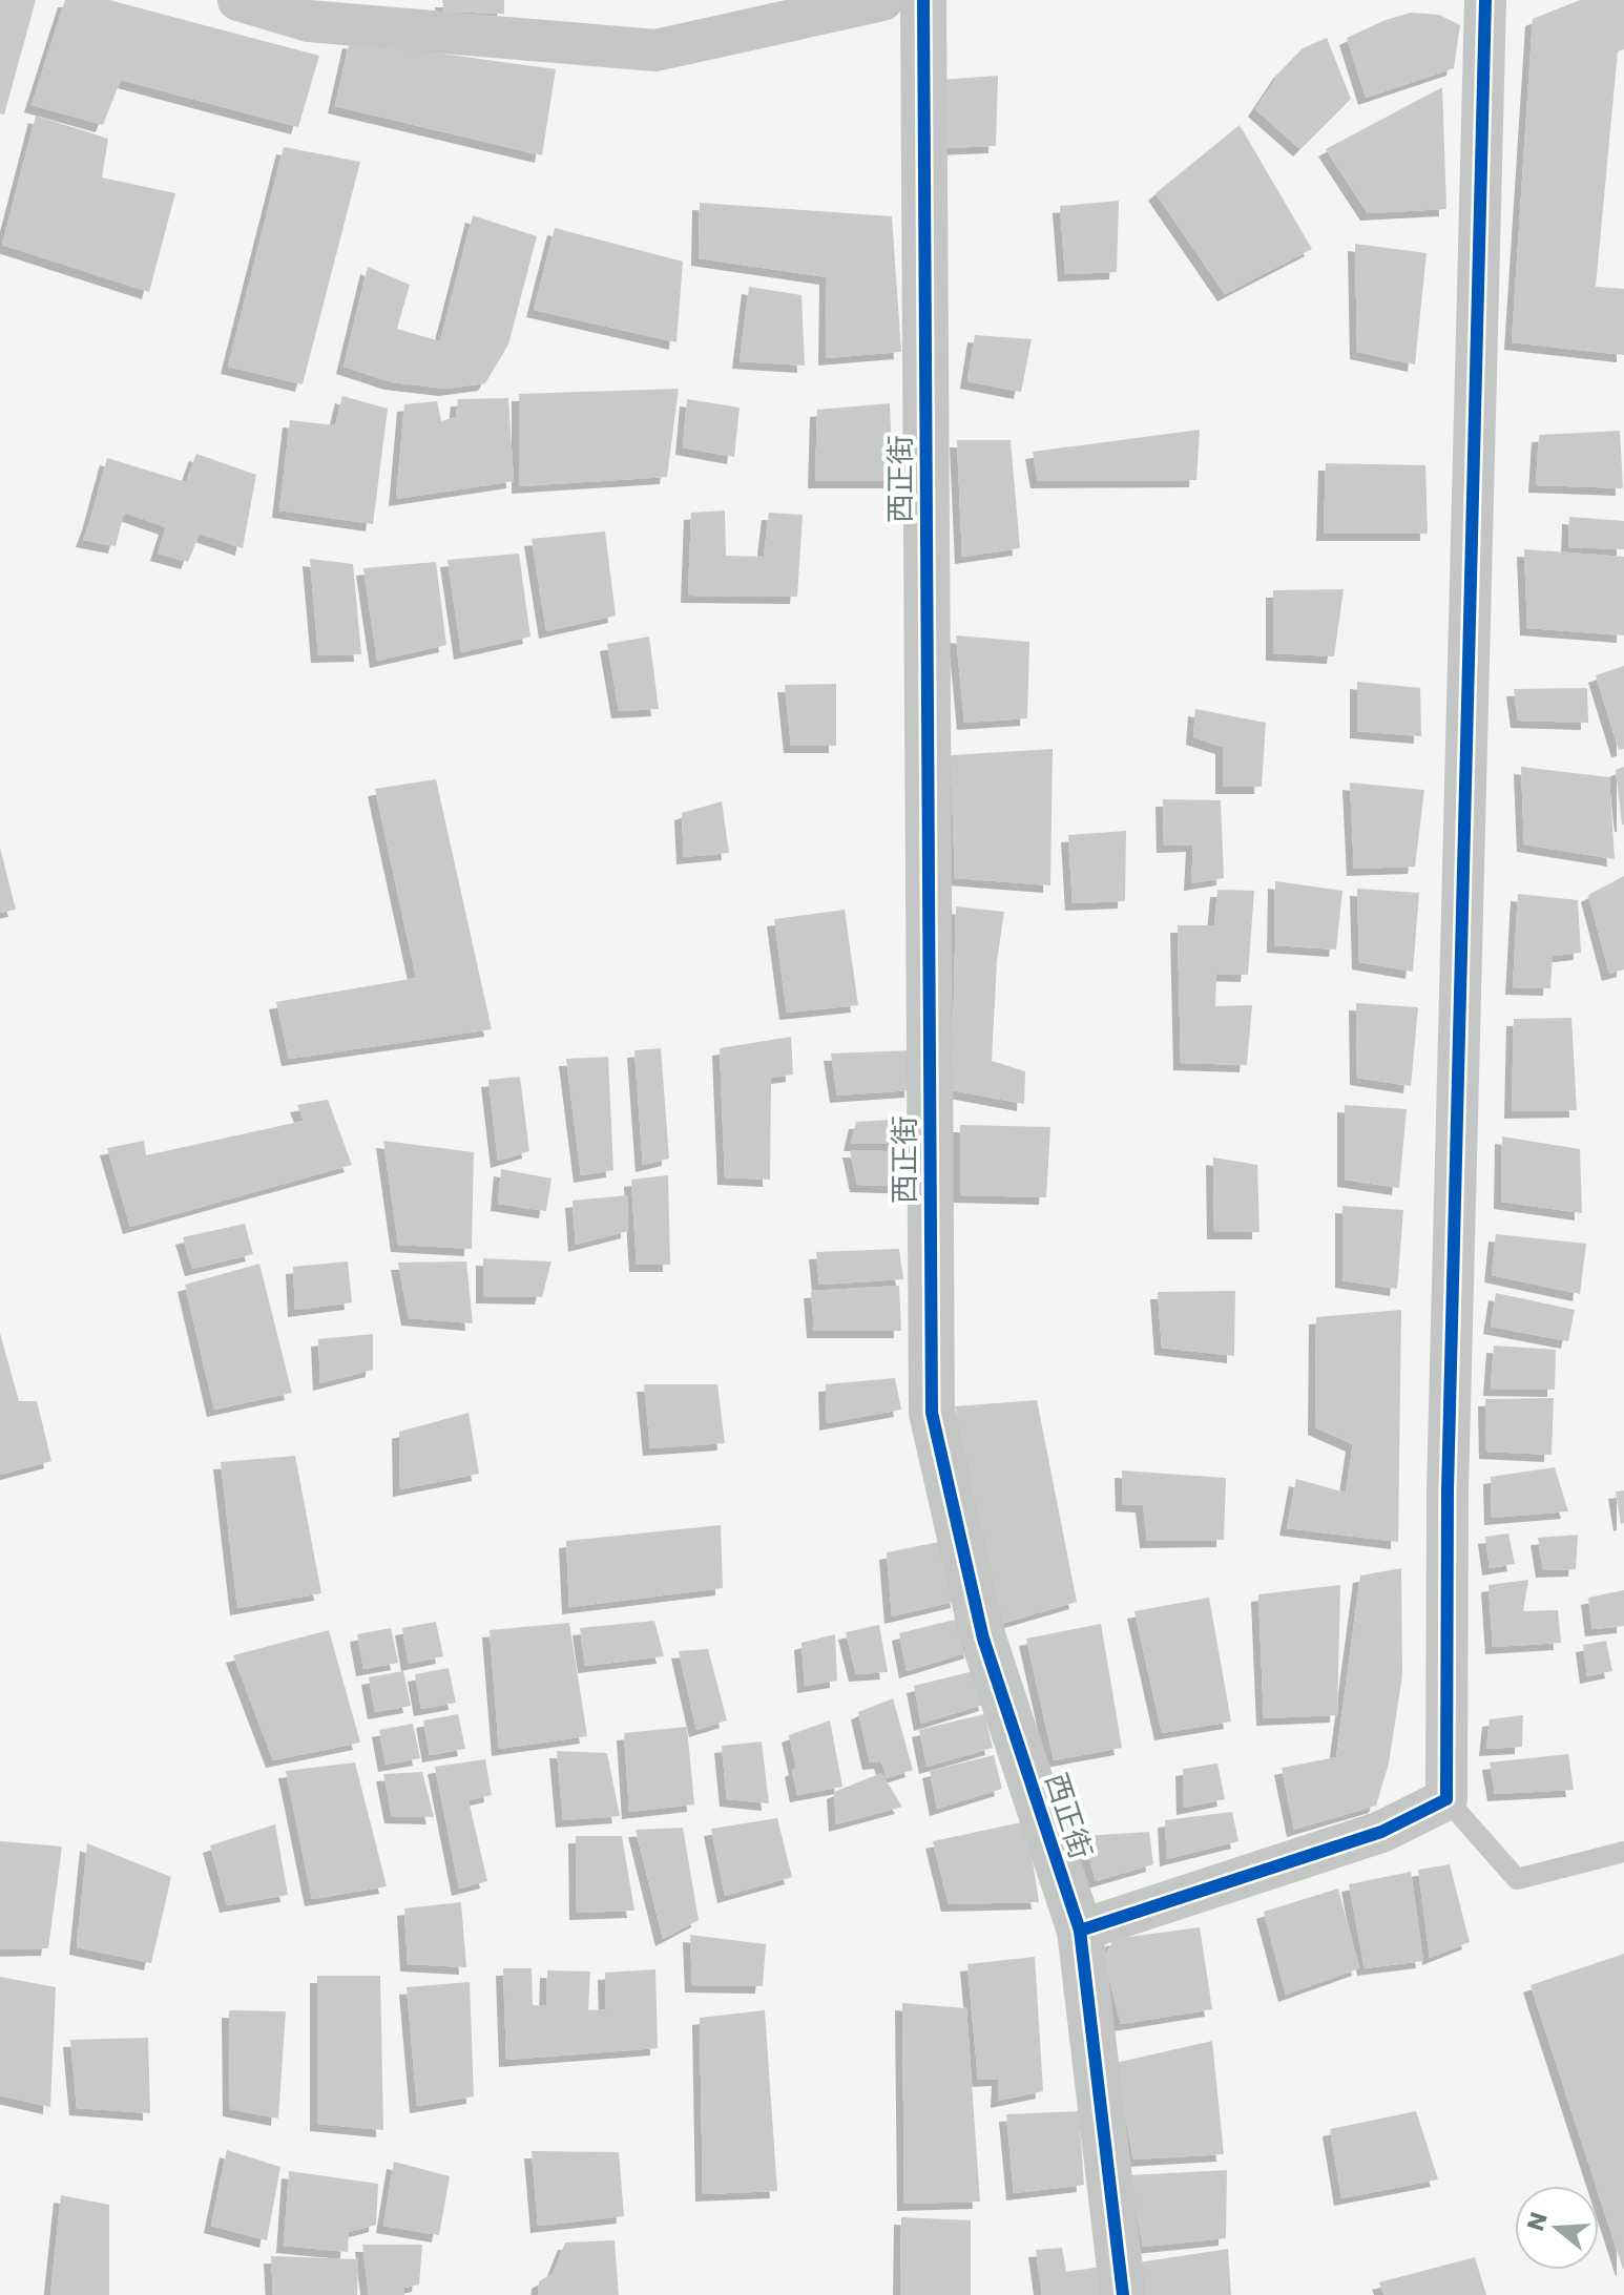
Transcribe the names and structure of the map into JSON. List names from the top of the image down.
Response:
{
  "streets": {
    "street": ["西正街"]
  },
  "north": "left"
}
